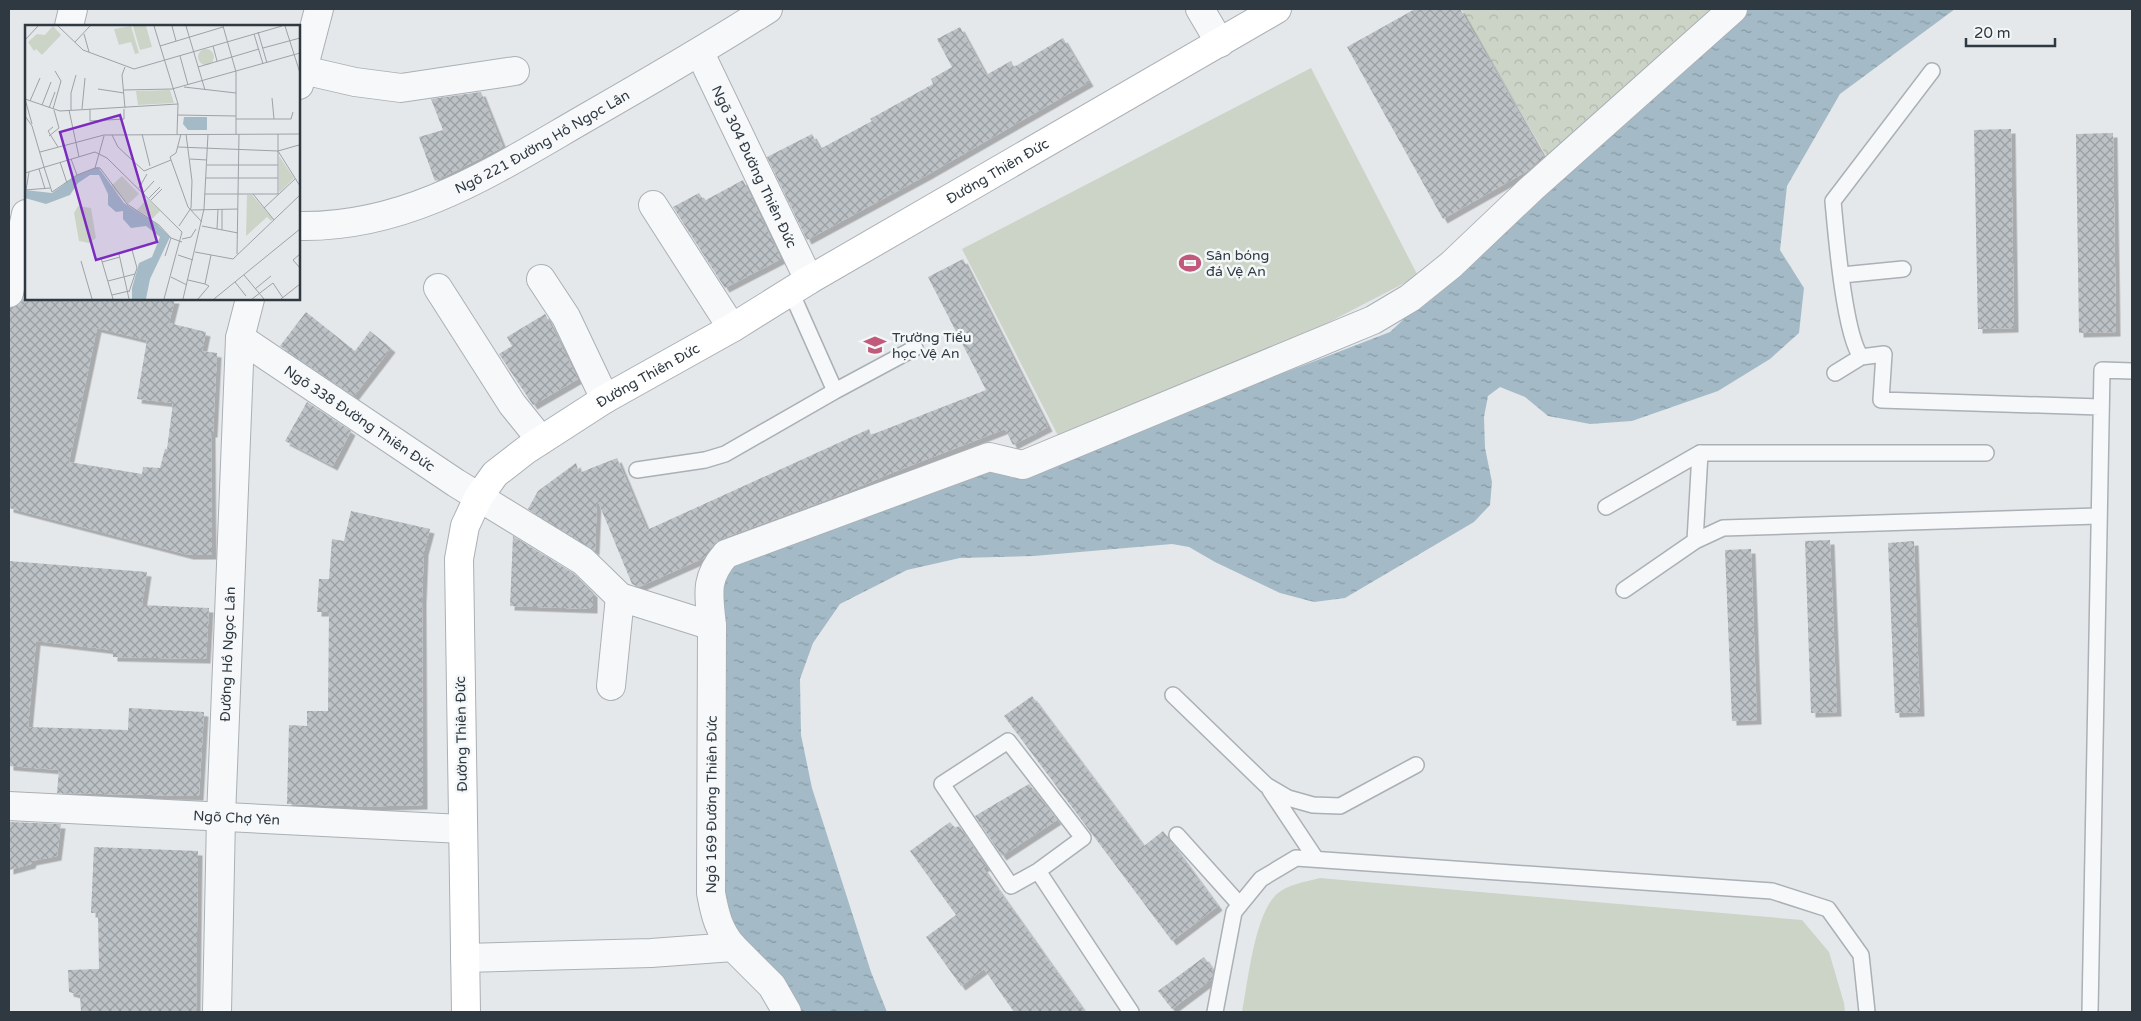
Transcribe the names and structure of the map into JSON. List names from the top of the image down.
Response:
{
  "streets": {
    "main road": ["Đường Thiên Đức"],
    "street": [
      "Ngõ 221 Đường Hồ Ngọc Lân",
      "Ngõ 304 Đường Thiên Đức",
      "Ngõ 338 Đường Thiên Đức",
      "Đường Hồ Ngọc Lân",
      "Ngõ 169 Đường Thiên Đức",
      "Ngõ Chợ Yên"
    ]
  },
  "crossings": [
    ["Ngõ 221 Đường Hồ Ngọc Lân", "Ngõ 304 Đường Thiên Đức"],
    ["Ngõ 304 Đường Thiên Đức", "Đường Thiên Đức"],
    ["Đường Thiên Đức", "Ngõ 338 Đường Thiên Đức"],
    ["Đường Thiên Đức", "Ngõ Chợ Yên"],
    ["Ngõ 338 Đường Thiên Đức", "Đường Hồ Ngọc Lân"],
    ["Đường Hồ Ngọc Lân", "Ngõ Chợ Yên"]
  ],
  "places": {
    "sports": ["Sân bóng đá Vệ An"],
    "school or university": ["Trường Tiểu học Vệ An"]
  },
  "scale_bar": "20 m"
}
